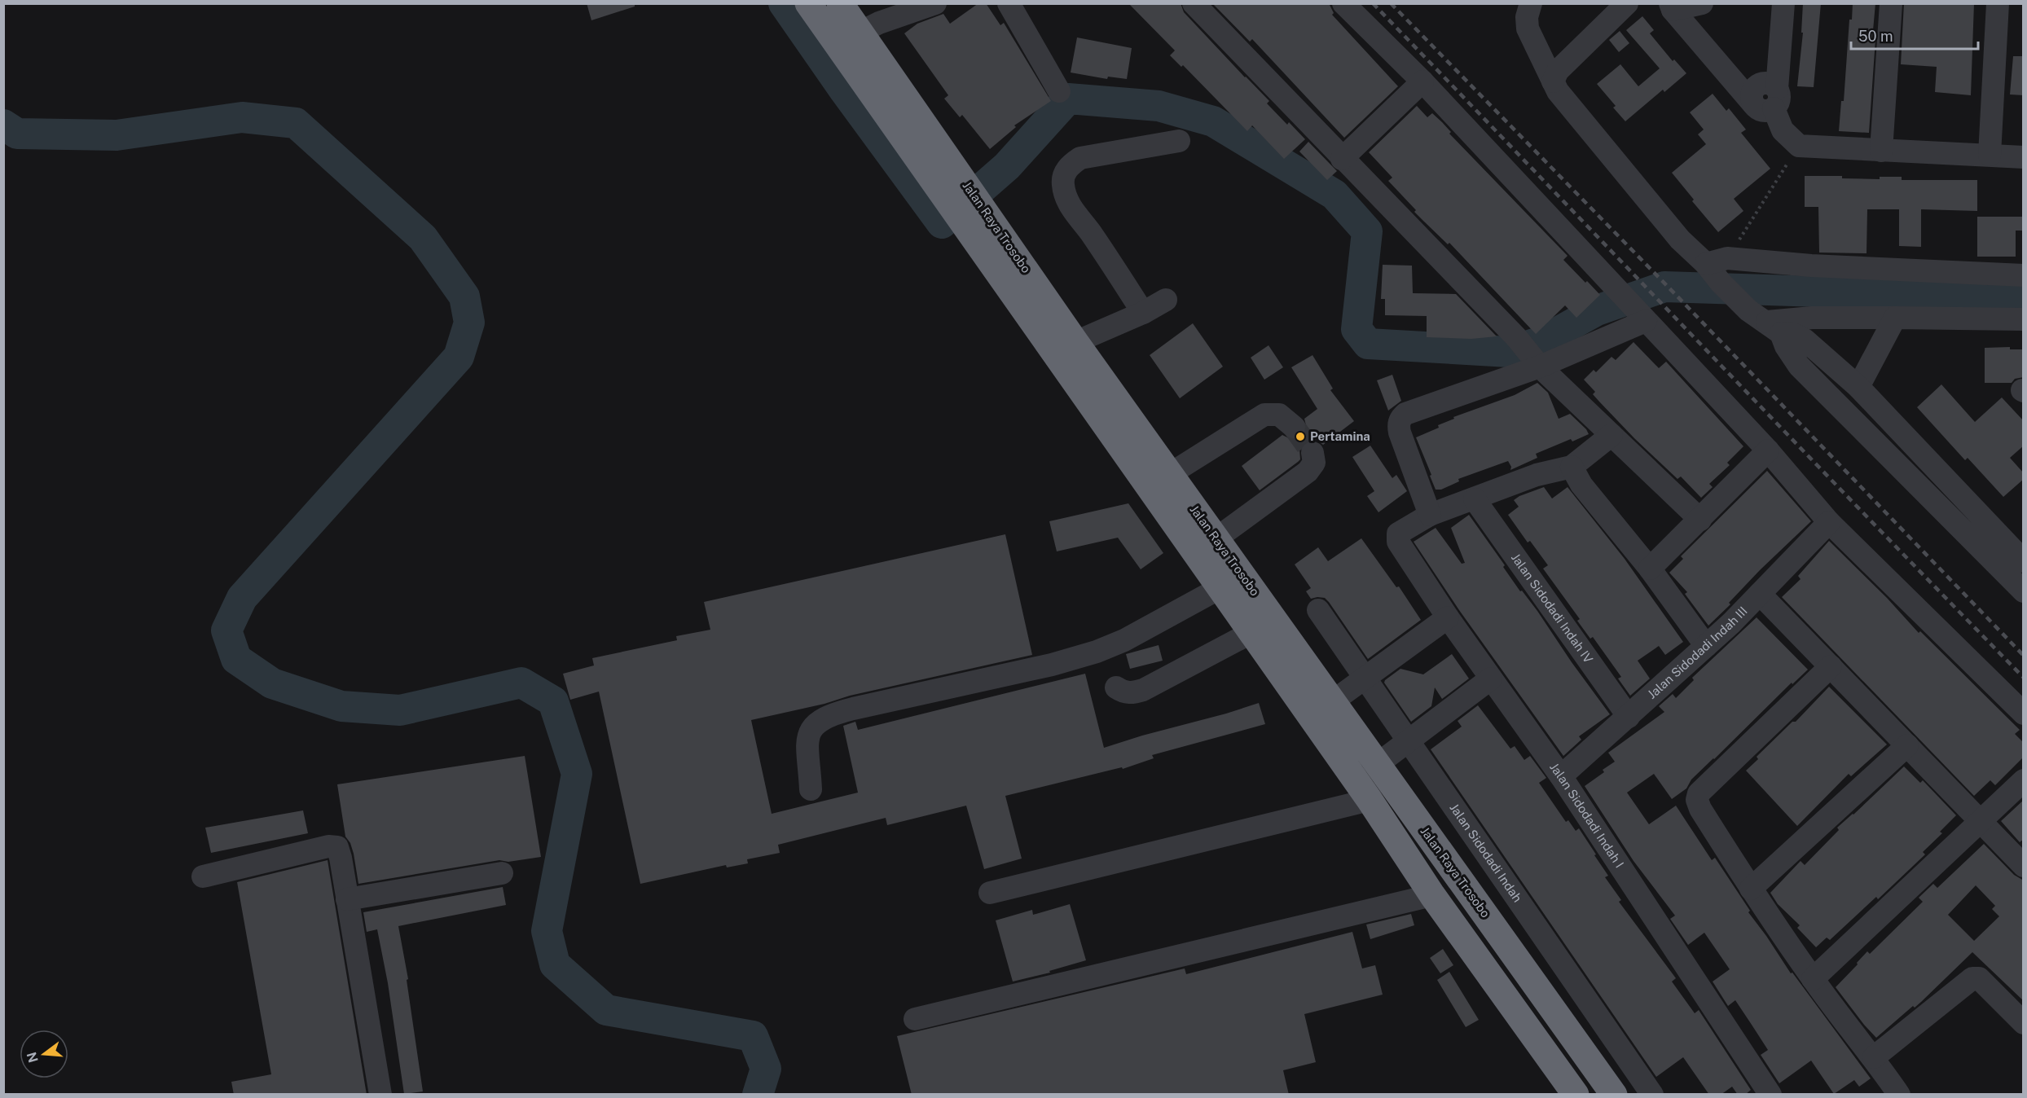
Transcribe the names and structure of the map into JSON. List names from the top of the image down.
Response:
{
  "streets": {
    "highway": ["Jalan Raya Trosobo"],
    "street": [
      "Jalan Sidodadi Indah IV",
      "Jalan Sidodadi Indah III",
      "Jalan Sidodadi Indah I",
      "Jalan Sidodadi Indah"
    ]
  },
  "crossings": [
    ["Jalan Sidodadi Indah IV", "Jalan Sidodadi Indah III"],
    ["Jalan Sidodadi Indah III", "Jalan Sidodadi Indah I"]
  ],
  "places": ["Pertamina"],
  "scale_bar": "50 m",
  "north": "left"
}
